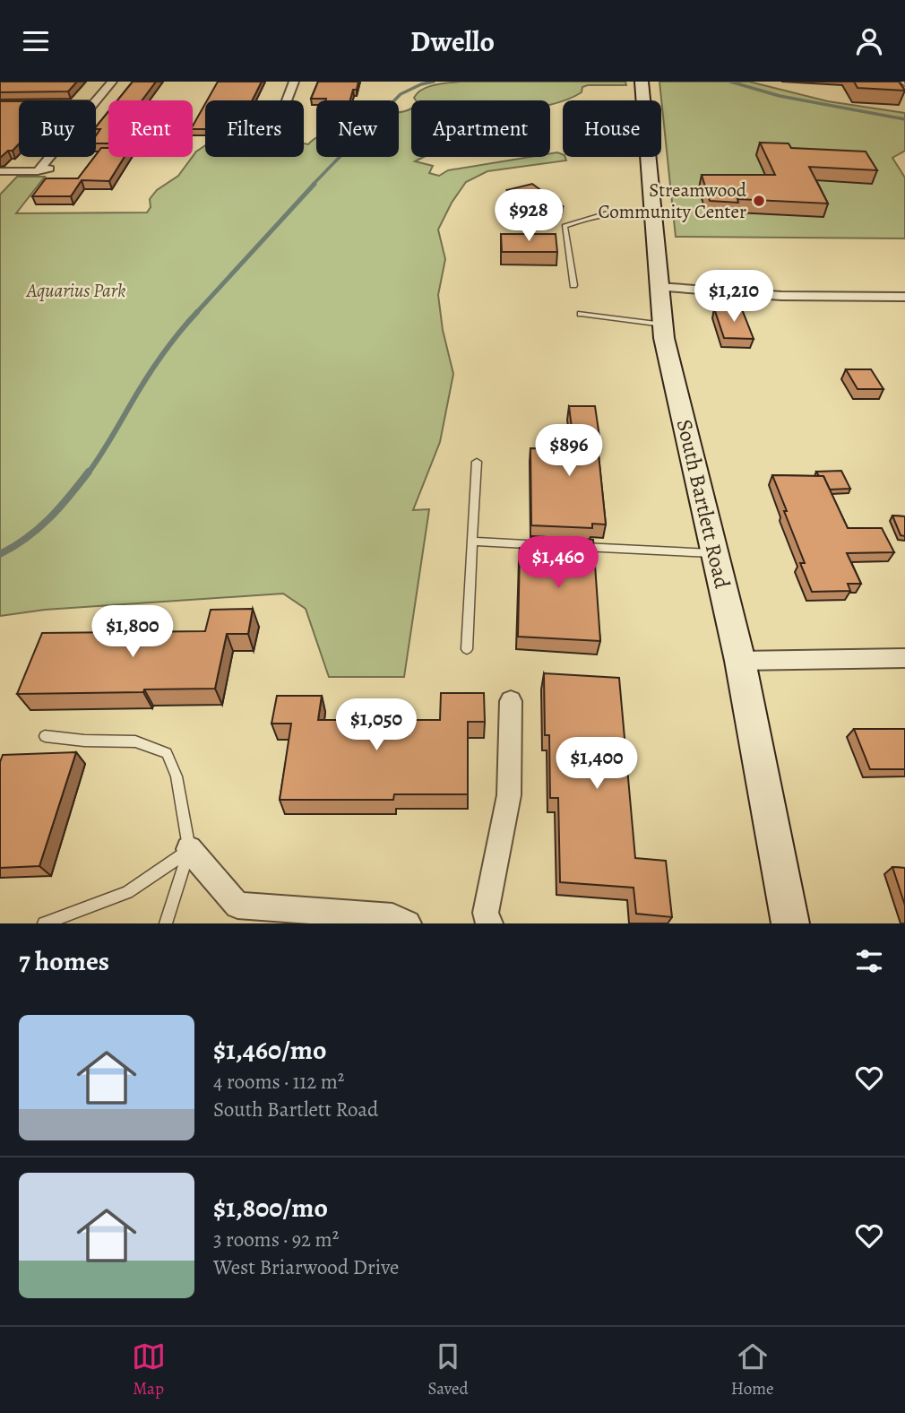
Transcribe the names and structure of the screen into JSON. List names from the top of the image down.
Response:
{
  "streets": {
    "main road": ["South Bartlett Road"]
  },
  "parks": ["Aquarius Park"],
  "places": ["Streamwood Community Center"],
  "page": {
    "header": "Dwello",
    "chip": [
      "Buy",
      "Rent",
      "Filters",
      "New",
      "Apartment",
      "House"
    ],
    "price": [
      "$928",
      "$1,210",
      "$896",
      "$1,460",
      "$1,800",
      "$1,050",
      "$1,400"
    ],
    "heading": "7 homes",
    "list": [
      {
        "name": "$1,460/mo",
        "note": "4 rooms · 112 m² · South Bartlett Road"
      },
      {
        "name": "$1,800/mo",
        "note": "3 rooms · 92 m² · West Briarwood Drive"
      }
    ],
    "tabs": ["Map", "Saved", "Home"]
  }
}
